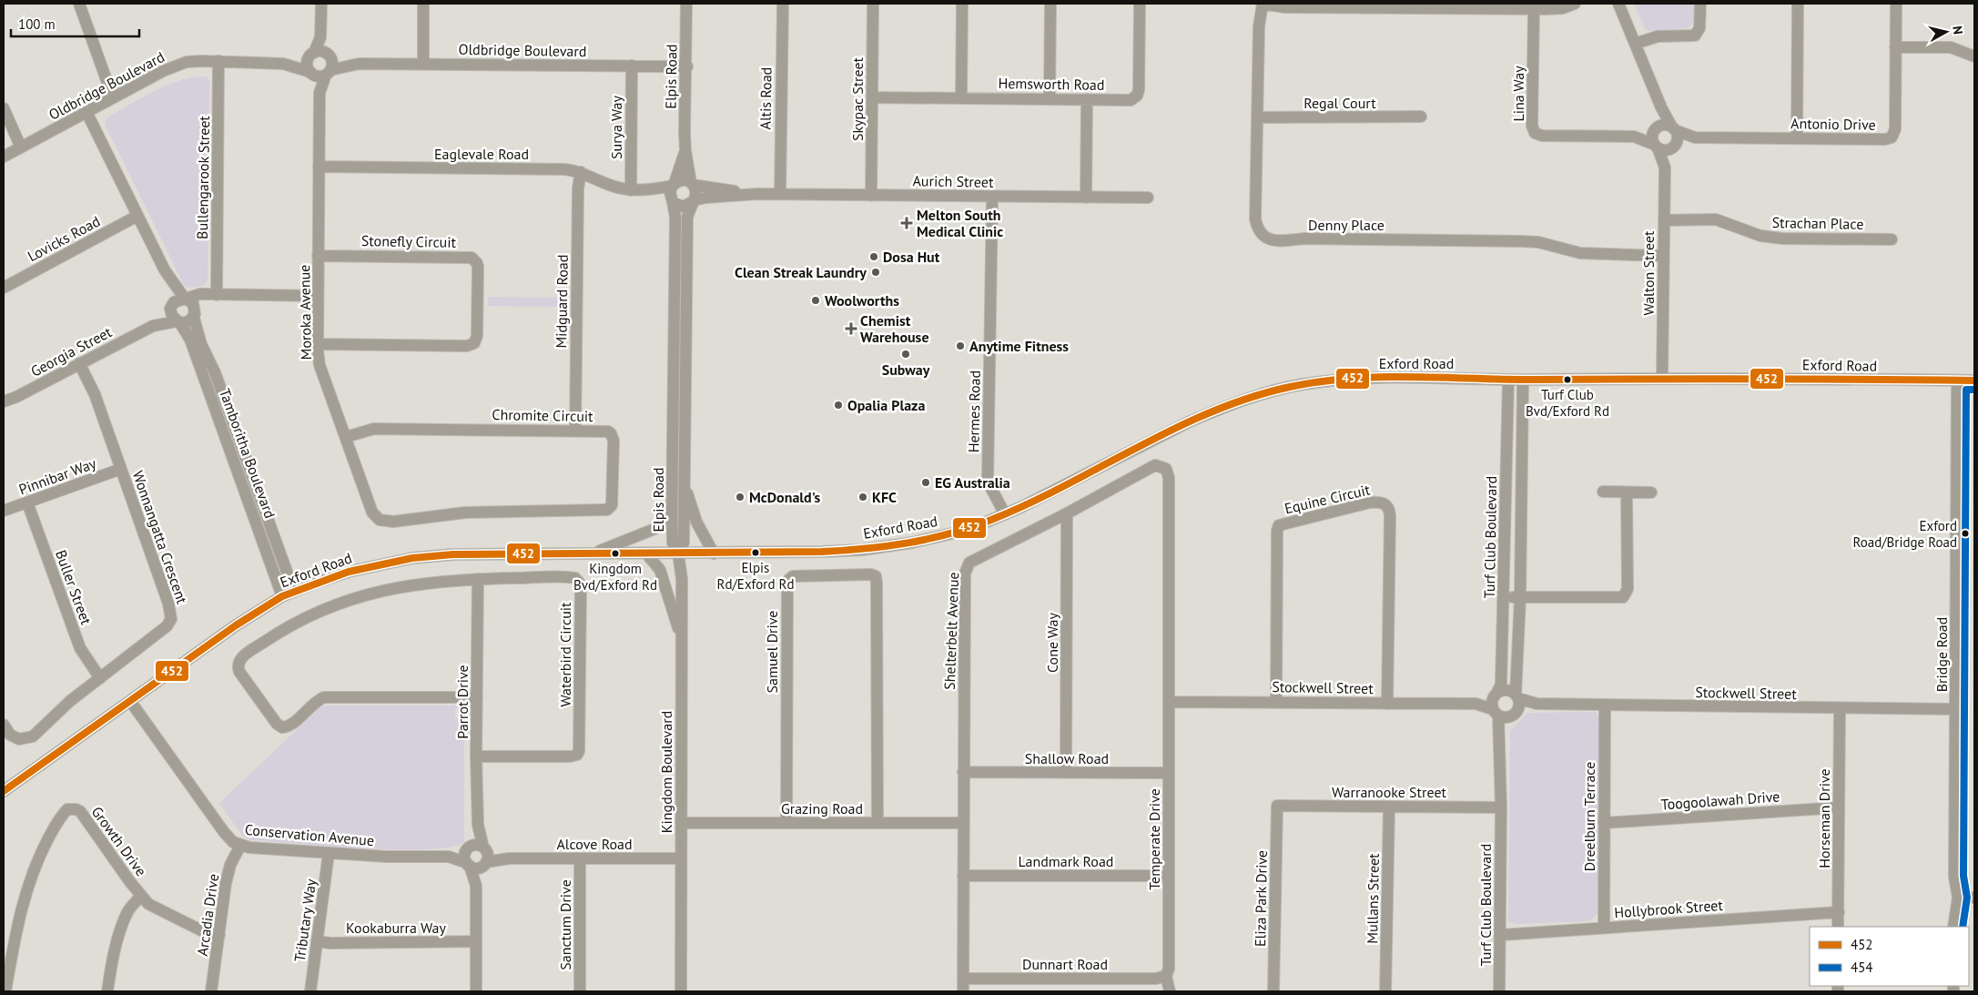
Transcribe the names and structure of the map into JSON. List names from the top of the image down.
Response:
{
  "streets": {
    "street": [
      "Oldbridge Boulevard",
      "Elpis Road",
      "Hemsworth Road",
      "Lina Way",
      "Altis Road",
      "Skypac Street",
      "Regal Court",
      "Antonio Drive",
      "Surya Way",
      "Eaglevale Road",
      "Bullengarook Street",
      "Aurich Street",
      "Strachan Place",
      "Denny Place",
      "Lovicks Road",
      "Stonefly Circuit",
      "Walton Street",
      "Midguard Road",
      "Moroka Avenue",
      "Georgia Street",
      "Exford Road",
      "Hermes Road",
      "Chromite Circuit",
      "Tamboritha Boulevard",
      "Pinnibar Way",
      "Equine Circuit",
      "Wonnangatta Crescent",
      "Turf Club Boulevard",
      "Buller Street",
      "Shelterbelt Avenue",
      "Cone Way",
      "Samuel Drive",
      "Waterbird Circuit",
      "Bridge Road",
      "Stockwell Street",
      "Parrot Drive",
      "Shallow Road",
      "Kingdom Boulevard",
      "Warranooke Street",
      "Toogoolawah Drive",
      "Grazing Road",
      "Dreelburn Terrace",
      "Horseman Drive",
      "Conservation Avenue",
      "Temperate Drive",
      "Growth Drive",
      "Alcove Road",
      "Landmark Road",
      "Eliza Park Drive",
      "Mullans Street",
      "Hollybrook Street",
      "Arcadia Drive",
      "Tributary Way",
      "Sanctum Drive",
      "Kookaburra Way",
      "Dunnart Road"
    ]
  },
  "crossings": [
    ["Oldbridge Boulevard", "Elpis Road"],
    ["Oldbridge Boulevard", "Surya Way"],
    ["Oldbridge Boulevard", "Bullengarook Street"],
    ["Oldbridge Boulevard", "Moroka Avenue"],
    ["Oldbridge Boulevard", "Tamboritha Boulevard"],
    ["Elpis Road", "Eaglevale Road"],
    ["Elpis Road", "Aurich Street"],
    ["Elpis Road", "Exford Road"],
    ["Elpis Road", "Kingdom Boulevard"],
    ["Hemsworth Road", "Skypac Street"],
    ["Lina Way", "Antonio Drive"],
    ["Lina Way", "Walton Street"],
    ["Altis Road", "Aurich Street"],
    ["Skypac Street", "Aurich Street"],
    ["Regal Court", "Denny Place"],
    ["Antonio Drive", "Walton Street"],
    ["Surya Way", "Eaglevale Road"],
    ["Eaglevale Road", "Aurich Street"],
    ["Eaglevale Road", "Midguard Road"],
    ["Eaglevale Road", "Moroka Avenue"],
    ["Aurich Street", "Hermes Road"],
    ["Strachan Place", "Walton Street"],
    ["Denny Place", "Walton Street"],
    ["Lovicks Road", "Tamboritha Boulevard"],
    ["Stonefly Circuit", "Moroka Avenue"],
    ["Walton Street", "Exford Road"],
    ["Midguard Road", "Chromite Circuit"],
    ["Moroka Avenue", "Chromite Circuit"],
    ["Georgia Street", "Tamboritha Boulevard"],
    ["Georgia Street", "Wonnangatta Crescent"],
    ["Exford Road", "Hermes Road"],
    ["Exford Road", "Tamboritha Boulevard"],
    ["Exford Road", "Turf Club Boulevard"],
    ["Exford Road", "Bridge Road"],
    ["Exford Road", "Kingdom Boulevard"],
    ["Exford Road", "Conservation Avenue"],
    ["Pinnibar Way", "Wonnangatta Crescent"],
    ["Pinnibar Way", "Buller Street"],
    ["Equine Circuit", "Stockwell Street"],
    ["Wonnangatta Crescent", "Buller Street"],
    ["Turf Club Boulevard", "Stockwell Street"],
    ["Turf Club Boulevard", "Warranooke Street"],
    ["Turf Club Boulevard", "Hollybrook Street"],
    ["Shelterbelt Avenue", "Cone Way"],
    ["Shelterbelt Avenue", "Stockwell Street"],
    ["Shelterbelt Avenue", "Shallow Road"],
    ["Shelterbelt Avenue", "Grazing Road"],
    ["Shelterbelt Avenue", "Temperate Drive"],
    ["Shelterbelt Avenue", "Landmark Road"],
    ["Shelterbelt Avenue", "Dunnart Road"],
    ["Cone Way", "Shallow Road"],
    ["Samuel Drive", "Grazing Road"],
    ["Waterbird Circuit", "Parrot Drive"],
    ["Bridge Road", "Stockwell Street"],
    ["Stockwell Street", "Dreelburn Terrace"],
    ["Stockwell Street", "Horseman Drive"],
    ["Stockwell Street", "Temperate Drive"],
    ["Parrot Drive", "Conservation Avenue"],
    ["Parrot Drive", "Alcove Road"],
    ["Shallow Road", "Temperate Drive"],
    ["Kingdom Boulevard", "Grazing Road"],
    ["Kingdom Boulevard", "Alcove Road"],
    ["Warranooke Street", "Eliza Park Drive"],
    ["Warranooke Street", "Mullans Street"],
    ["Toogoolawah Drive", "Dreelburn Terrace"],
    ["Toogoolawah Drive", "Horseman Drive"],
    ["Dreelburn Terrace", "Hollybrook Street"],
    ["Horseman Drive", "Hollybrook Street"],
    ["Conservation Avenue", "Alcove Road"],
    ["Conservation Avenue", "Arcadia Drive"],
    ["Conservation Avenue", "Tributary Way"],
    ["Temperate Drive", "Landmark Road"],
    ["Temperate Drive", "Dunnart Road"],
    ["Growth Drive", "Arcadia Drive"],
    ["Alcove Road", "Sanctum Drive"],
    ["Tributary Way", "Kookaburra Way"]
  ],
  "places": {
    "health": ["Melton South Medical Clinic", "Chemist Warehouse"],
    "other": [
      "Dosa Hut",
      "Clean Streak Laundry",
      "Woolworths",
      "Anytime Fitness",
      "Subway",
      "Turf Club Bvd/Exford Rd",
      "Opalia Plaza",
      "EG Australia",
      "McDonald's",
      "KFC",
      "Exford Road/Bridge Road",
      "Elpis Rd/Exford Rd",
      "Kingdom Bvd/Exford Rd"
    ]
  },
  "lines": ["transit line 452", "transit line 454"],
  "legend": ["452", "454"],
  "scale_bar": "100 m",
  "north": "right"
}
